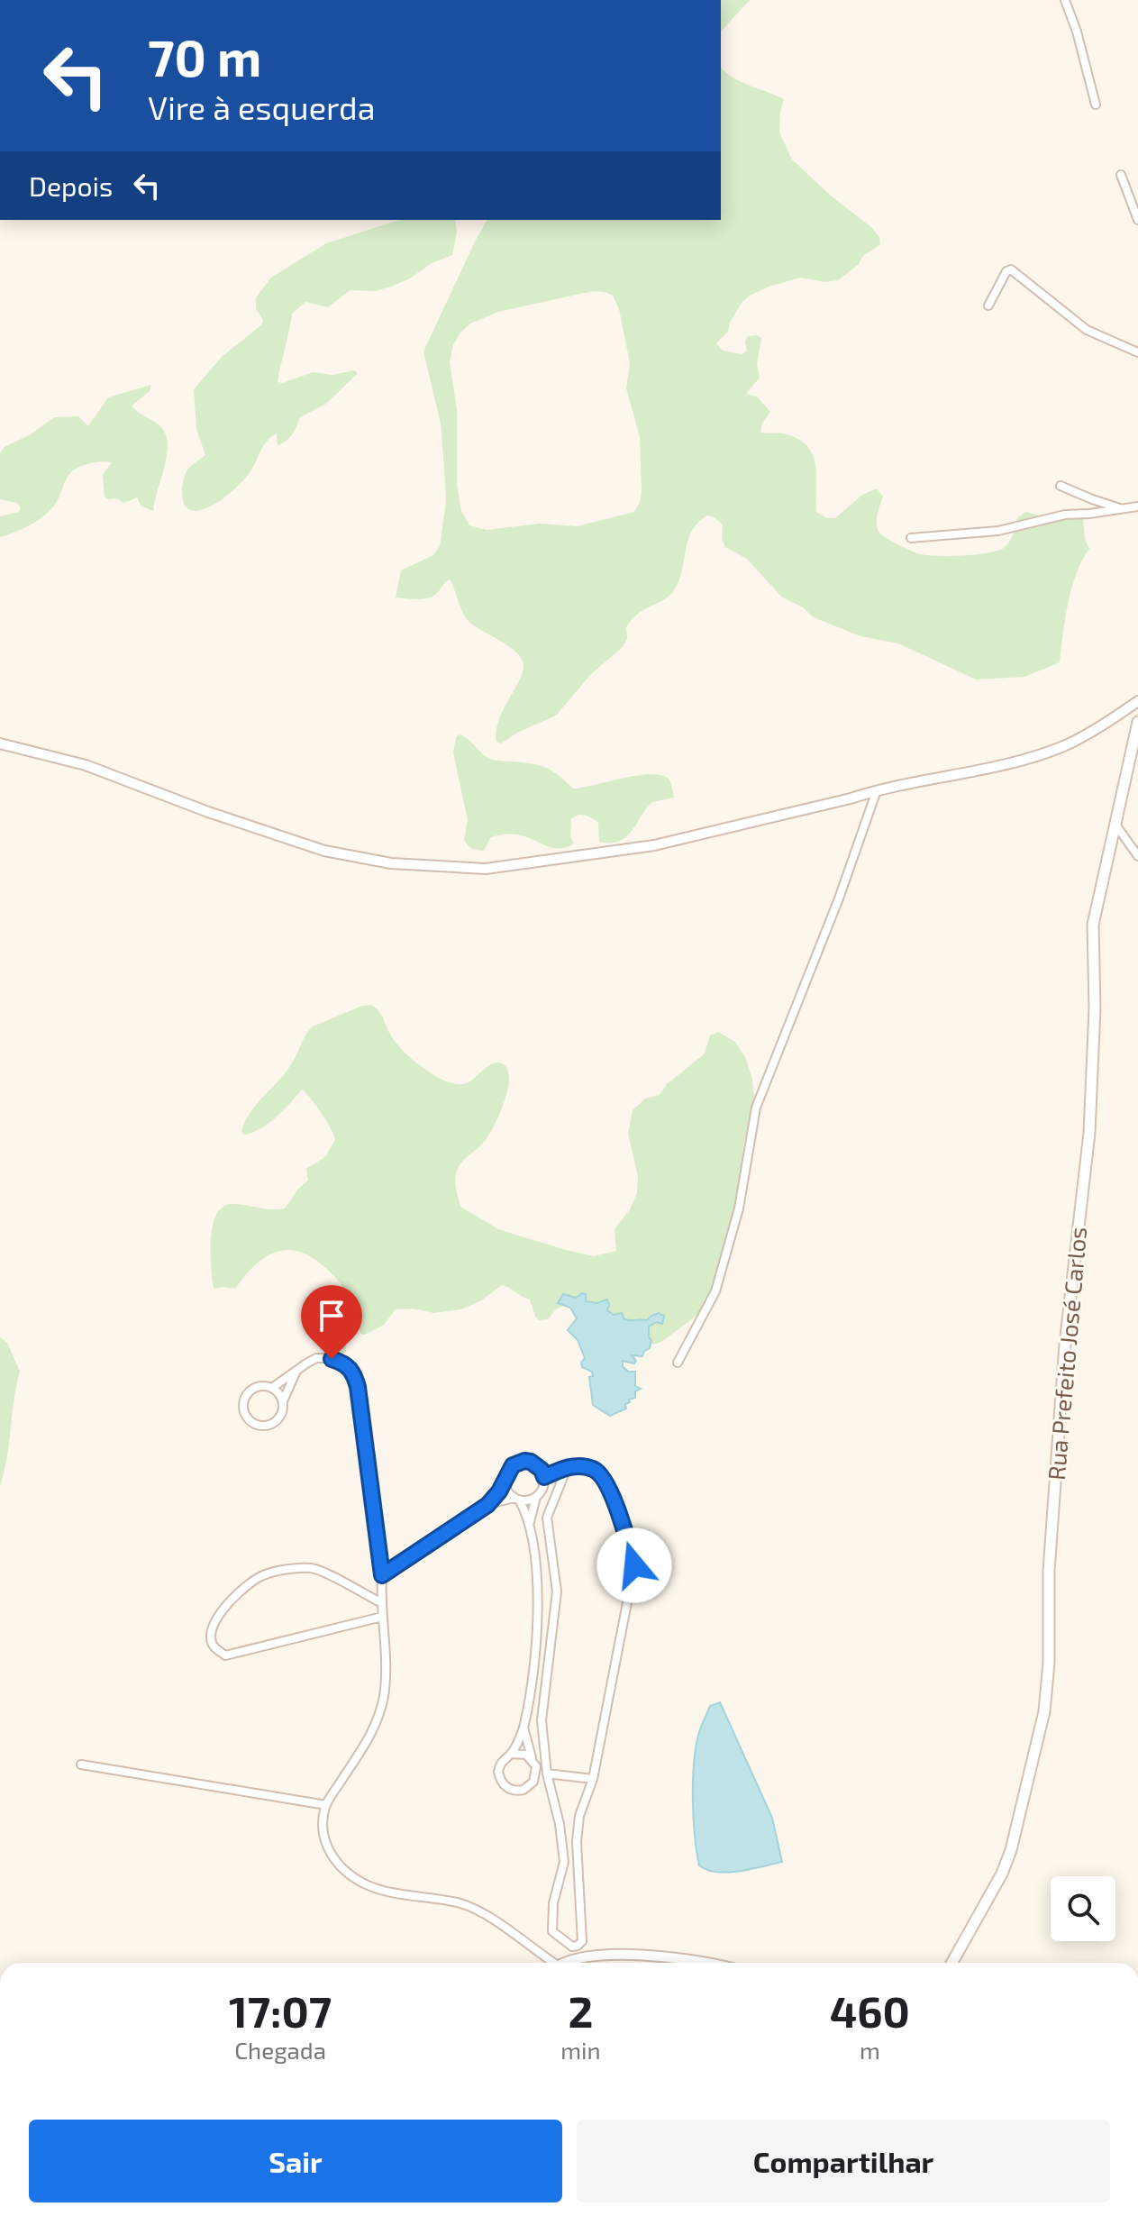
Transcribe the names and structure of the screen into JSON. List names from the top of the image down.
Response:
{
  "streets": {
    "main road": ["Rua Prefeito José Carlos"]
  },
  "page": {
    "turn": ["70 m", "Vire à esquerda"],
    "then": "Depois",
    "eta": [
      "17:07",
      "Chegada",
      "2",
      "min",
      "460",
      "m"
    ],
    "buttons": ["Sair", "Compartilhar"]
  }
}
